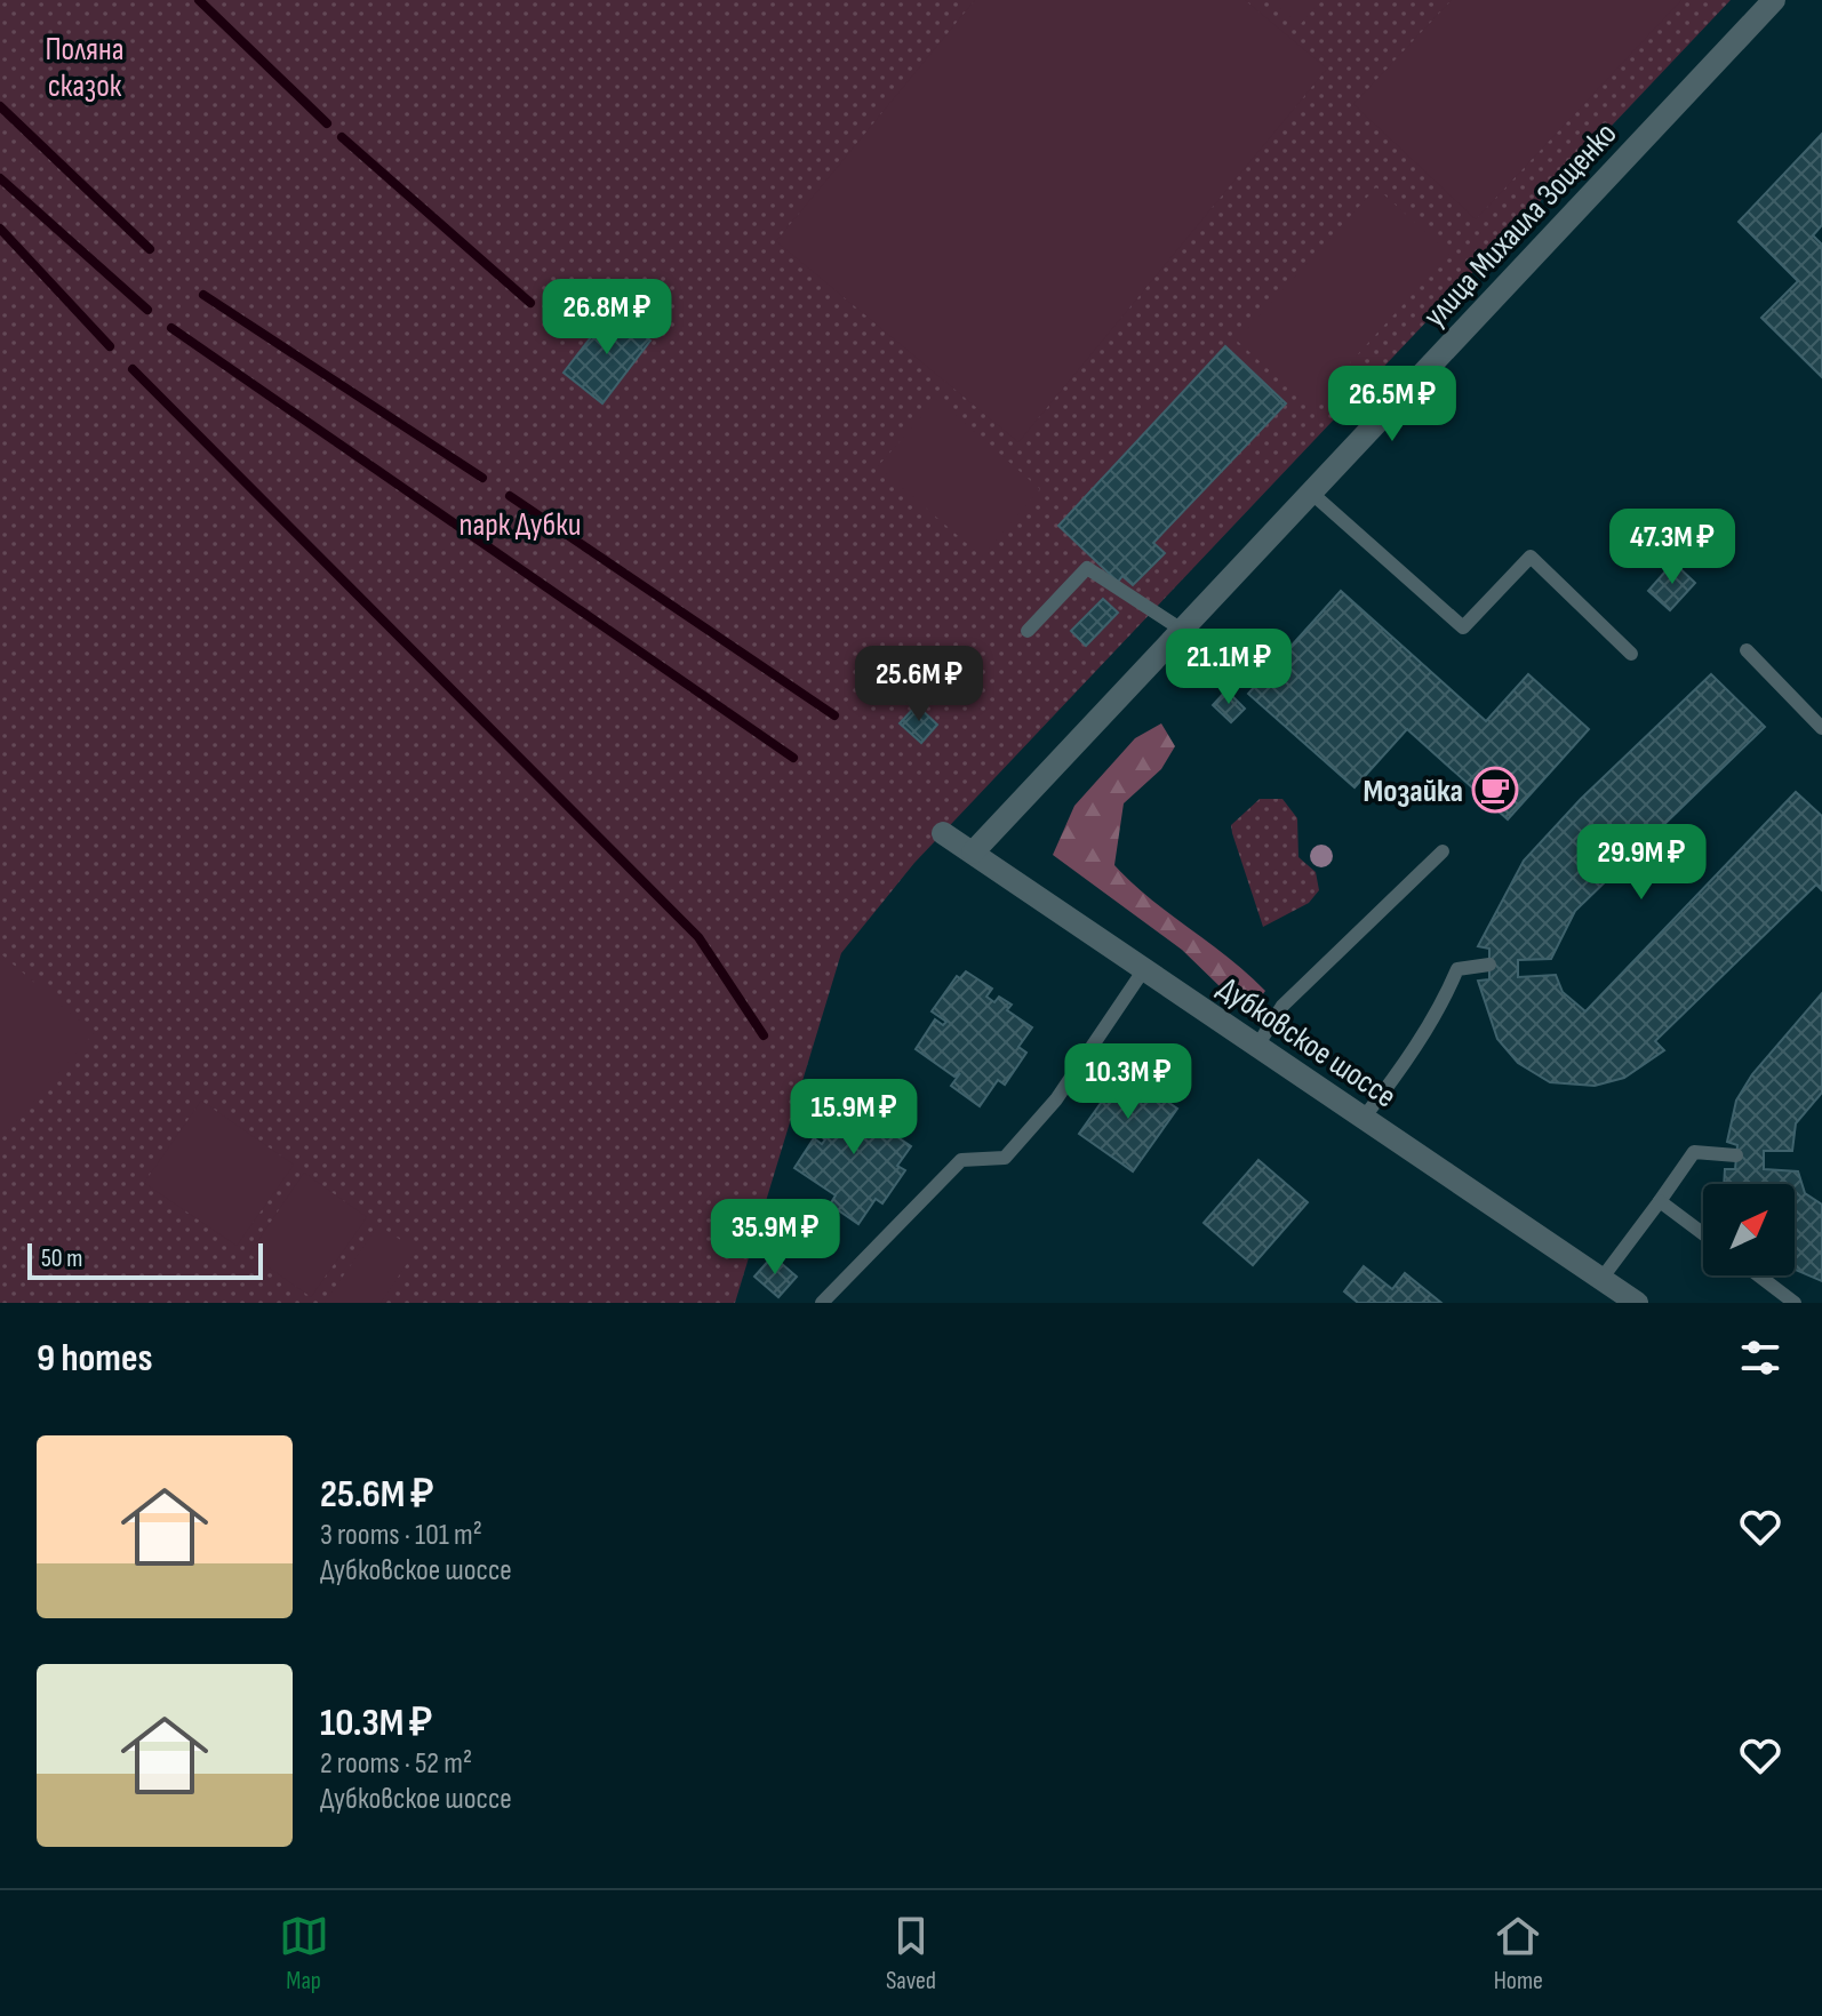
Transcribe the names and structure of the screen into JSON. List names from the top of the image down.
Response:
{
  "streets": {
    "street": ["улица Михаила Зощенко", "Дубковское шоссе"]
  },
  "crossings": [
    ["улица Михаила Зощенко", "Дубковское шоссе"]
  ],
  "parks": ["Поляна сказок", "парк Дубки"],
  "places": {
    "cafe": ["Мозайка"]
  },
  "scale_bar": "50 m",
  "north": "top right",
  "page": {
    "price": [
      "26.8M ₽",
      "26.5M ₽",
      "47.3M ₽",
      "21.1M ₽",
      "25.6M ₽",
      "29.9M ₽",
      "10.3M ₽",
      "15.9M ₽",
      "35.9M ₽"
    ],
    "scale": "50 m",
    "heading": "9 homes",
    "list": [
      {
        "name": "25.6M ₽",
        "note": "3 rooms · 101 m² · Дубковское шоссе"
      },
      {
        "name": "10.3M ₽",
        "note": "2 rooms · 52 m² · Дубковское шоссе"
      }
    ],
    "tabs": ["Map", "Saved", "Home"]
  }
}
